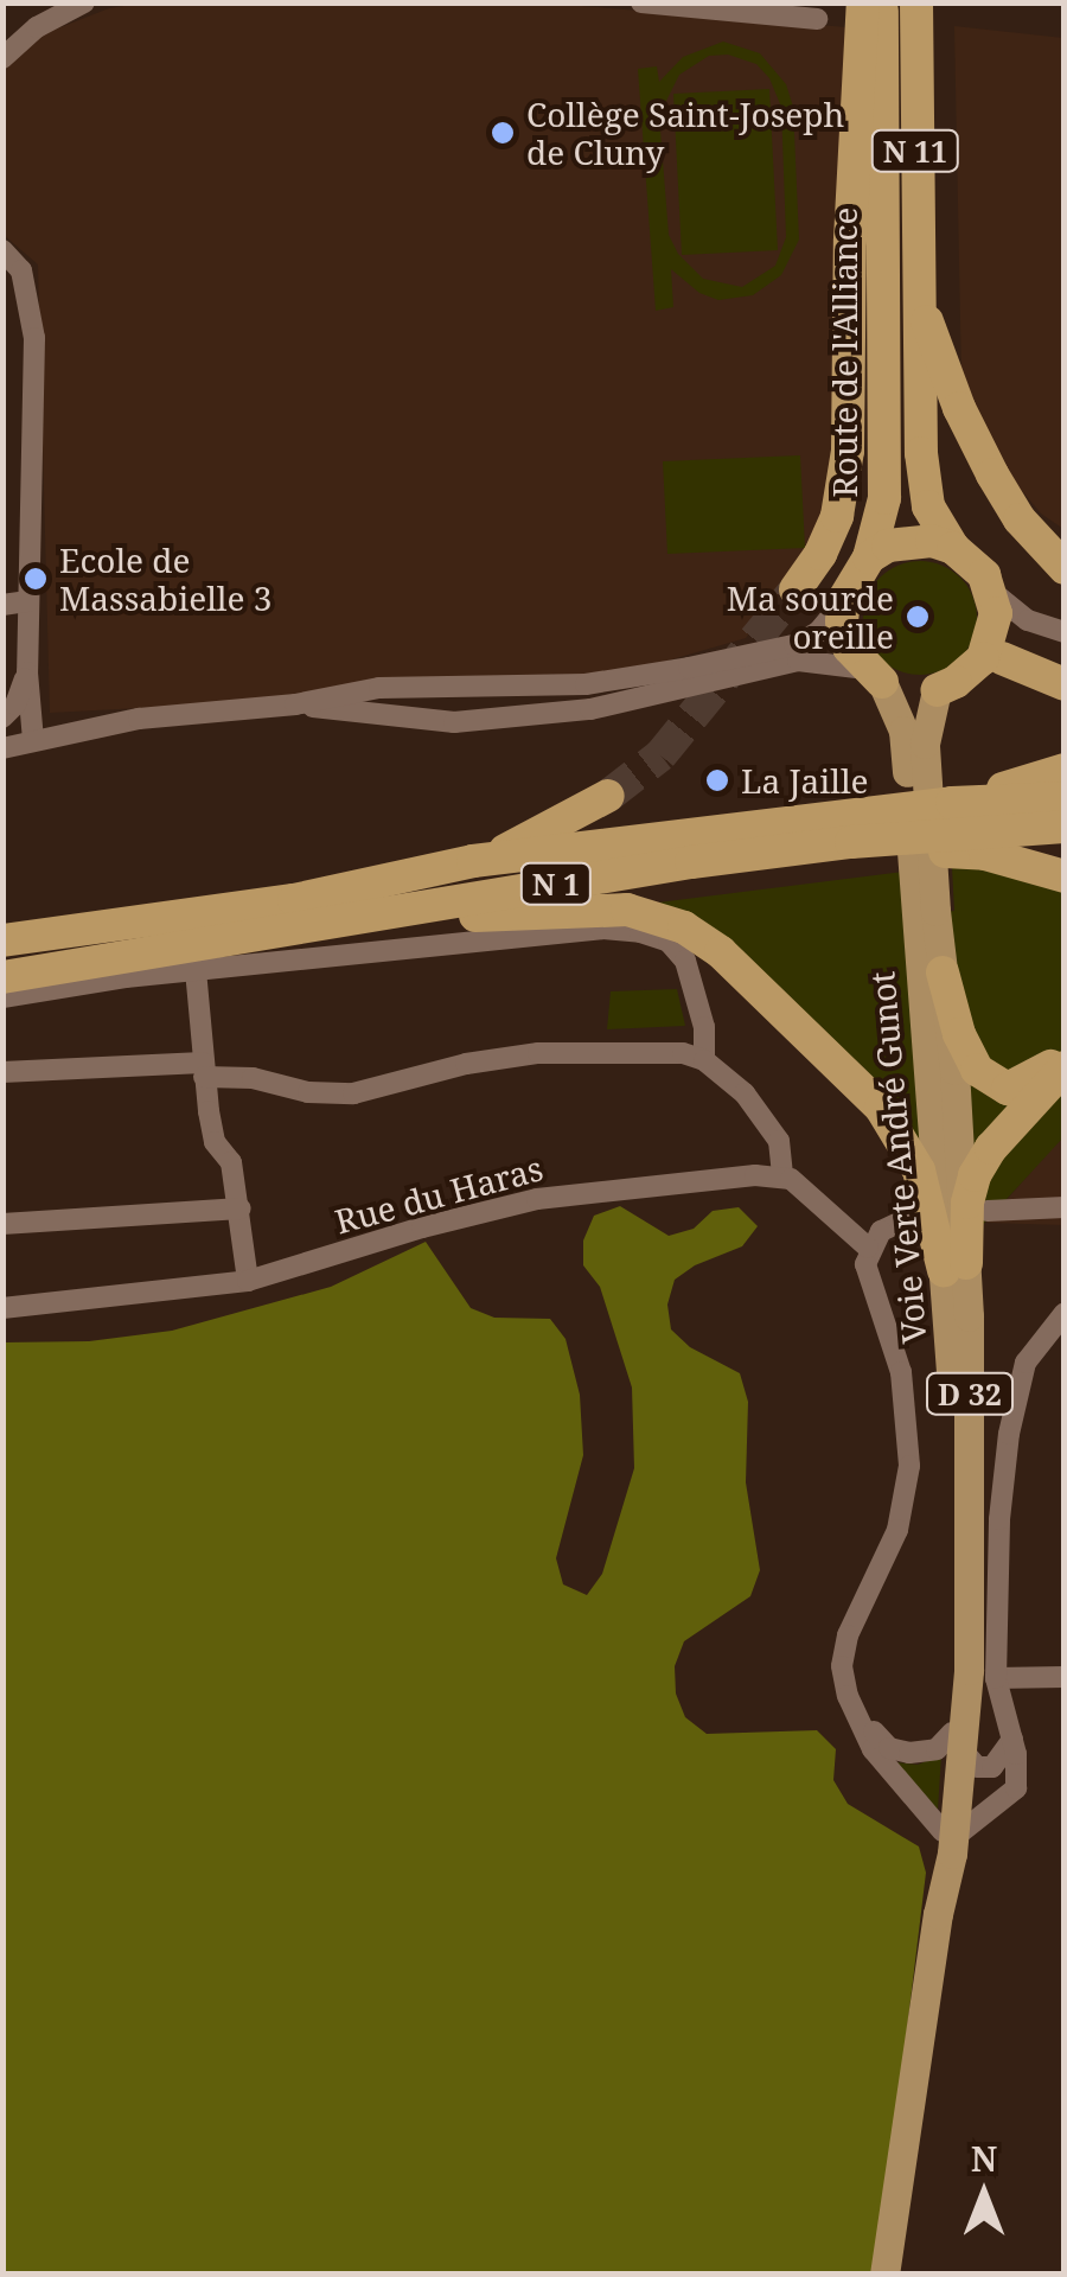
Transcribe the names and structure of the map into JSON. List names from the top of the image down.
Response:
{
  "streets": {
    "highway": ["N 11", "Route de l'Alliance", "N 1"],
    "main road": ["Voie Verte André Gunot", "D 32"],
    "street": ["Rue du Haras"]
  },
  "places": [
    "Collège Saint-Joseph de Cluny",
    "Ecole de Massabielle 3",
    "Ma sourde oreille",
    "La Jaille"
  ],
  "north": "top"
}
